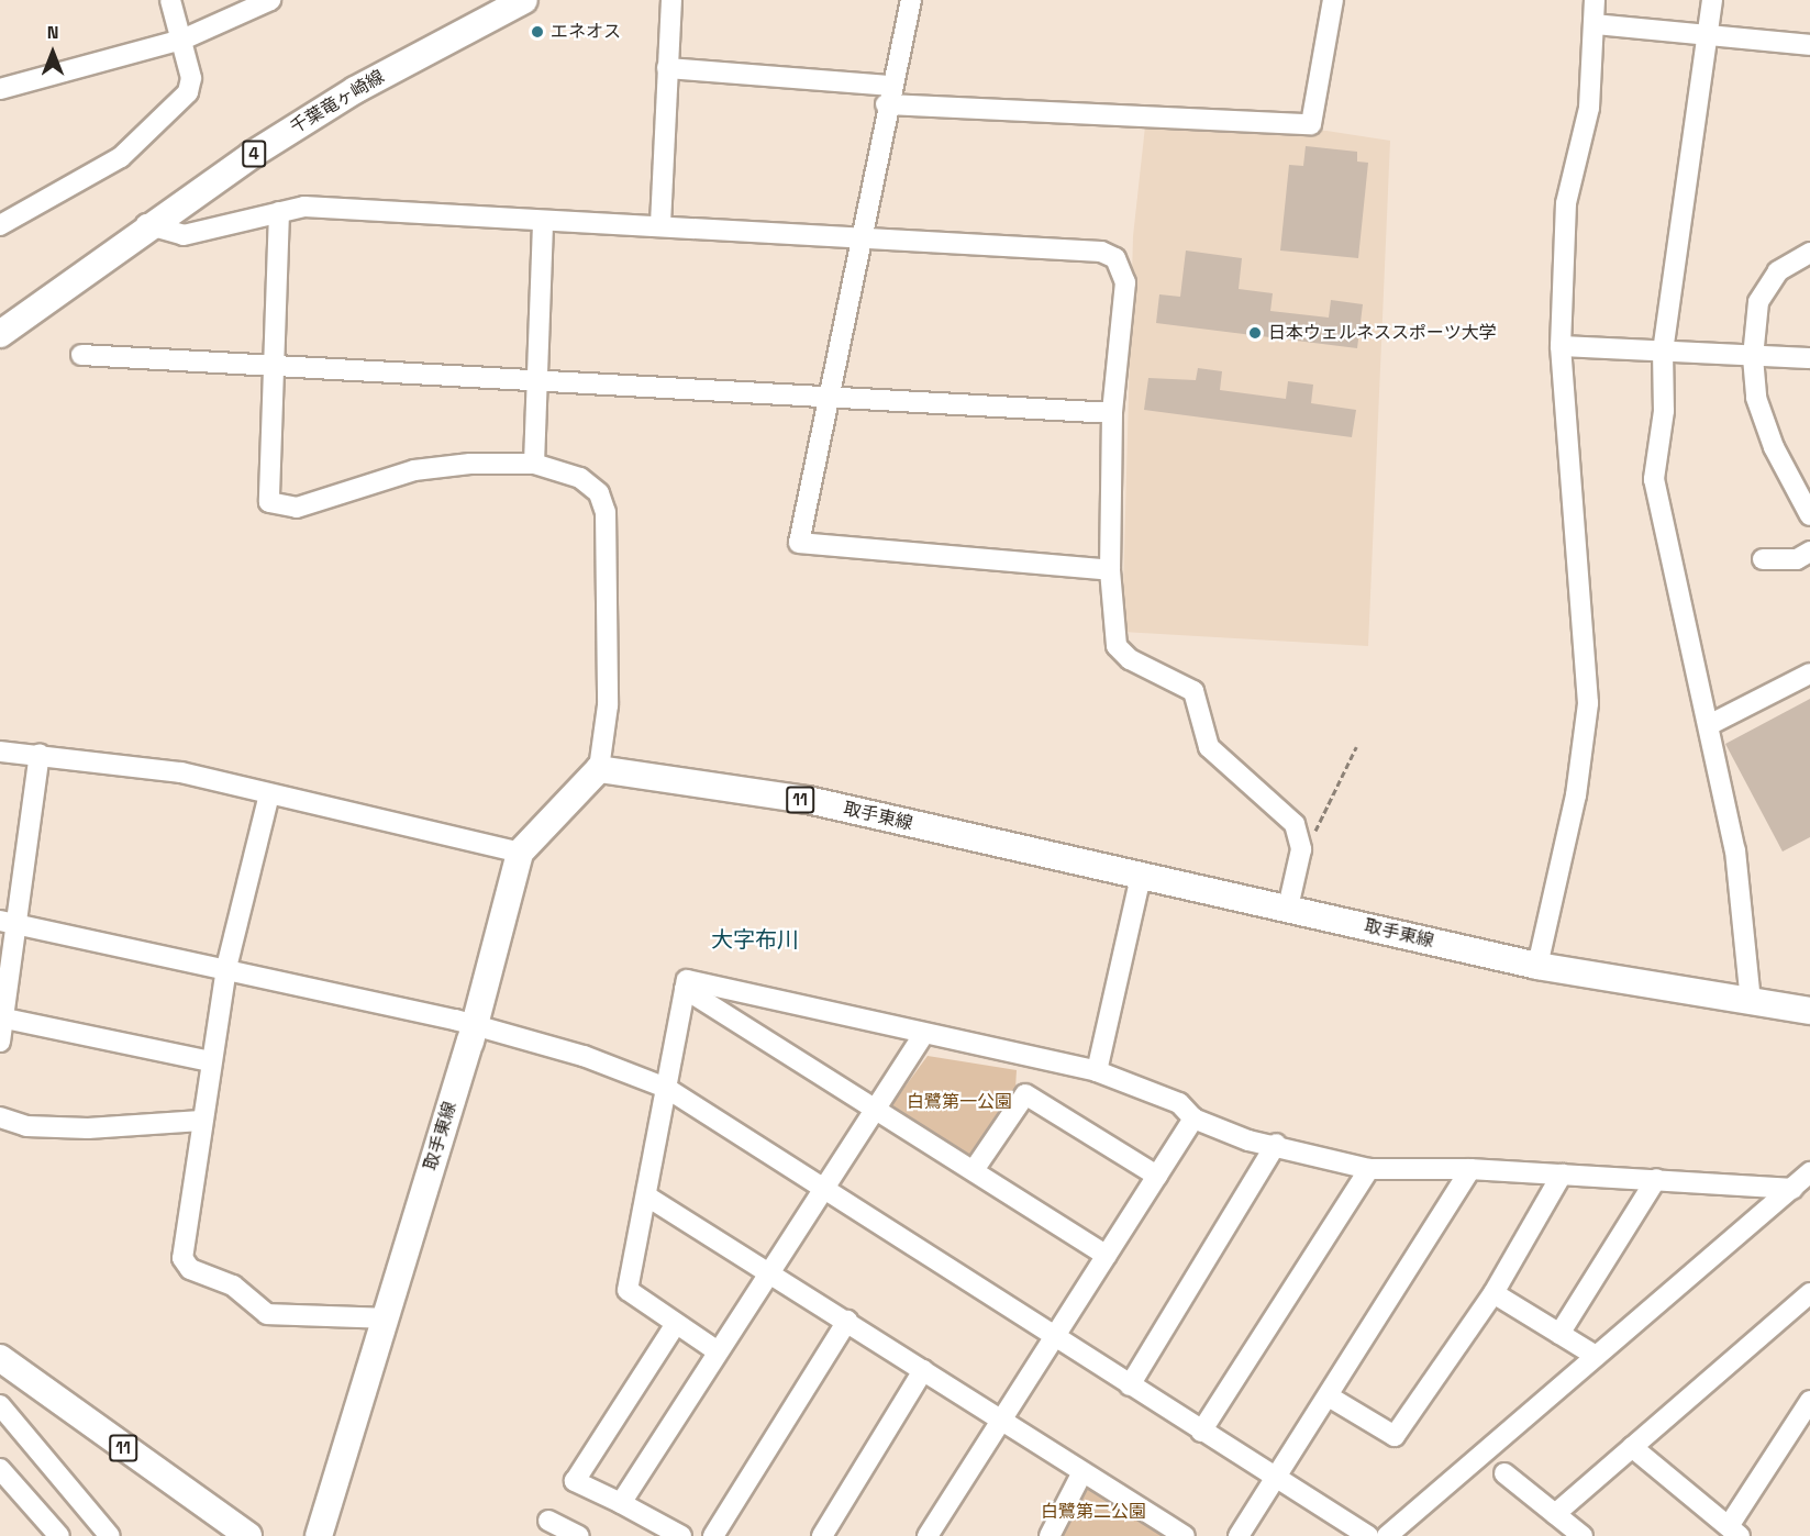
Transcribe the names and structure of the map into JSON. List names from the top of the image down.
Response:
{
  "streets": {
    "main road": [
      "千葉竜ヶ崎線",
      "4",
      "11",
      "取手東線"
    ]
  },
  "districts": ["大字布川"],
  "parks": ["白鷺第一公園", "白鷺第二公園"],
  "places": ["エネオス", "日本ウェルネススポーツ大学"],
  "north": "top"
}
